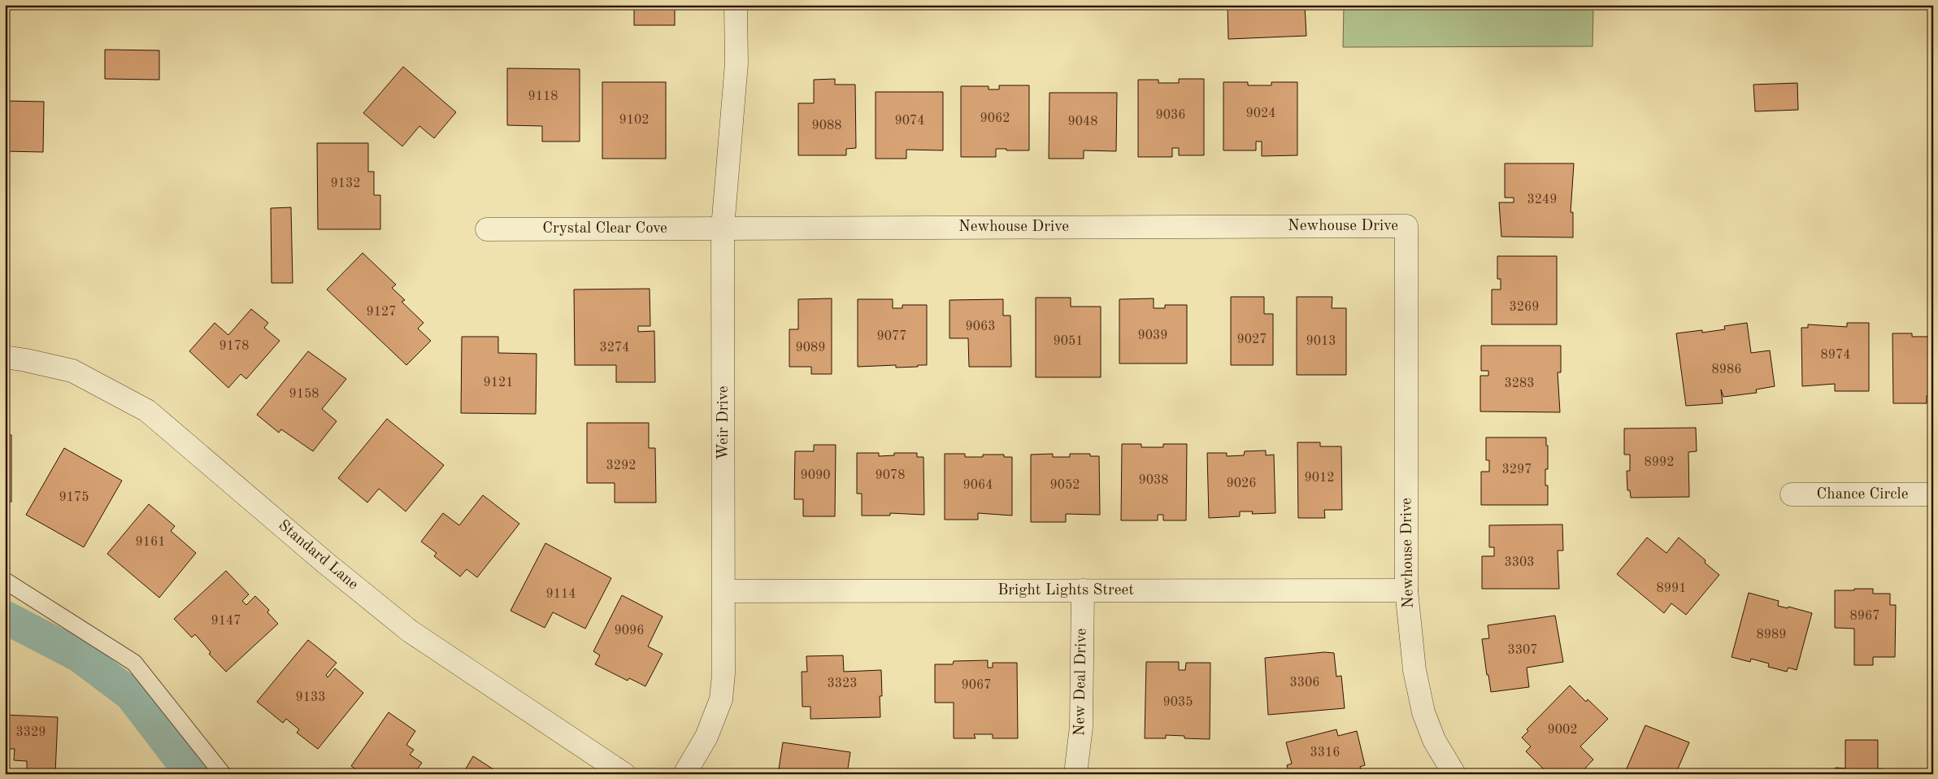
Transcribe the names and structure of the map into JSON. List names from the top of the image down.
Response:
{
  "streets": {
    "street": [
      "Newhouse Drive",
      "Crystal Clear Cove",
      "Weir Drive",
      "Chance Circle",
      "Standard Lane",
      "Bright Lights Street",
      "New Deal Drive"
    ]
  },
  "crossings": [
    ["Newhouse Drive", "Crystal Clear Cove"],
    ["Newhouse Drive", "Weir Drive"],
    ["Newhouse Drive", "Bright Lights Street"],
    ["Crystal Clear Cove", "Weir Drive"],
    ["Weir Drive", "Bright Lights Street"],
    ["Bright Lights Street", "New Deal Drive"]
  ],
  "house_numbers": [
    "9118",
    "9024",
    "9036",
    "9062",
    "9102",
    "9074",
    "9048",
    "9088",
    "9132",
    "3249",
    "3269",
    "9127",
    "9063",
    "9039",
    "9077",
    "9027",
    "9051",
    "9013",
    "9178",
    "3274",
    "9089",
    "8974",
    "8986",
    "9121",
    "3283",
    "9158",
    "8992",
    "3292",
    "3297",
    "9090",
    "9078",
    "9012",
    "9038",
    "9026",
    "9064",
    "9052",
    "9175",
    "9161",
    "3303",
    "8991",
    "9114",
    "8967",
    "9147",
    "9096",
    "8989",
    "3307",
    "3306",
    "3323",
    "9067",
    "9133",
    "9035",
    "9002",
    "3329",
    "3316"
  ]
}
